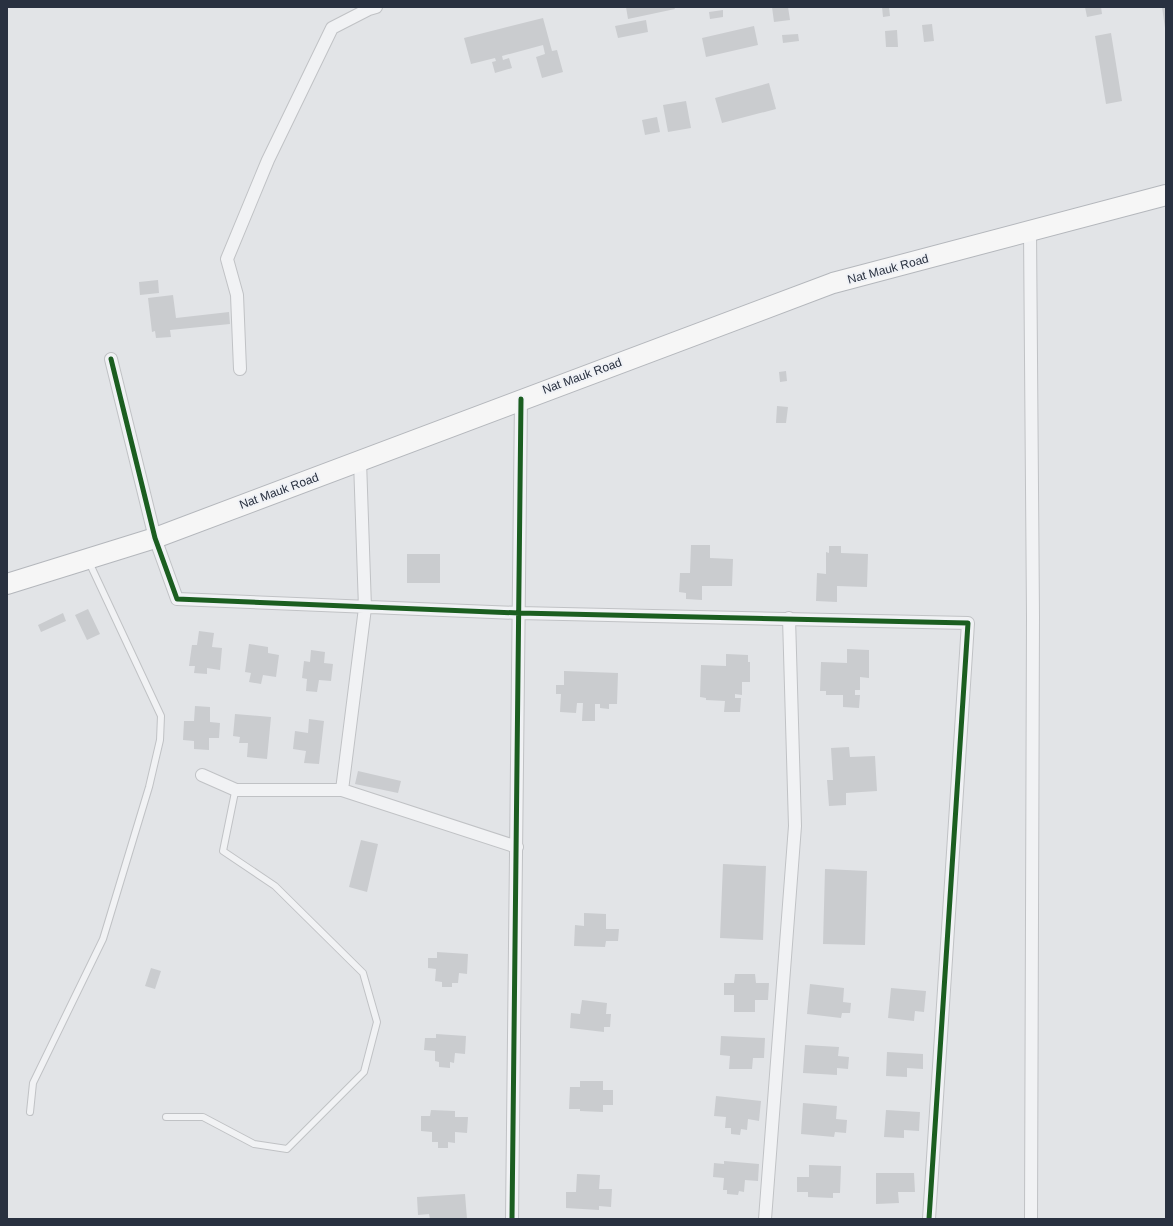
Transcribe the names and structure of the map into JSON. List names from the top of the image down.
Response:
{
  "streets": {
    "highway": ["Nat Mauk Road"]
  }
}
